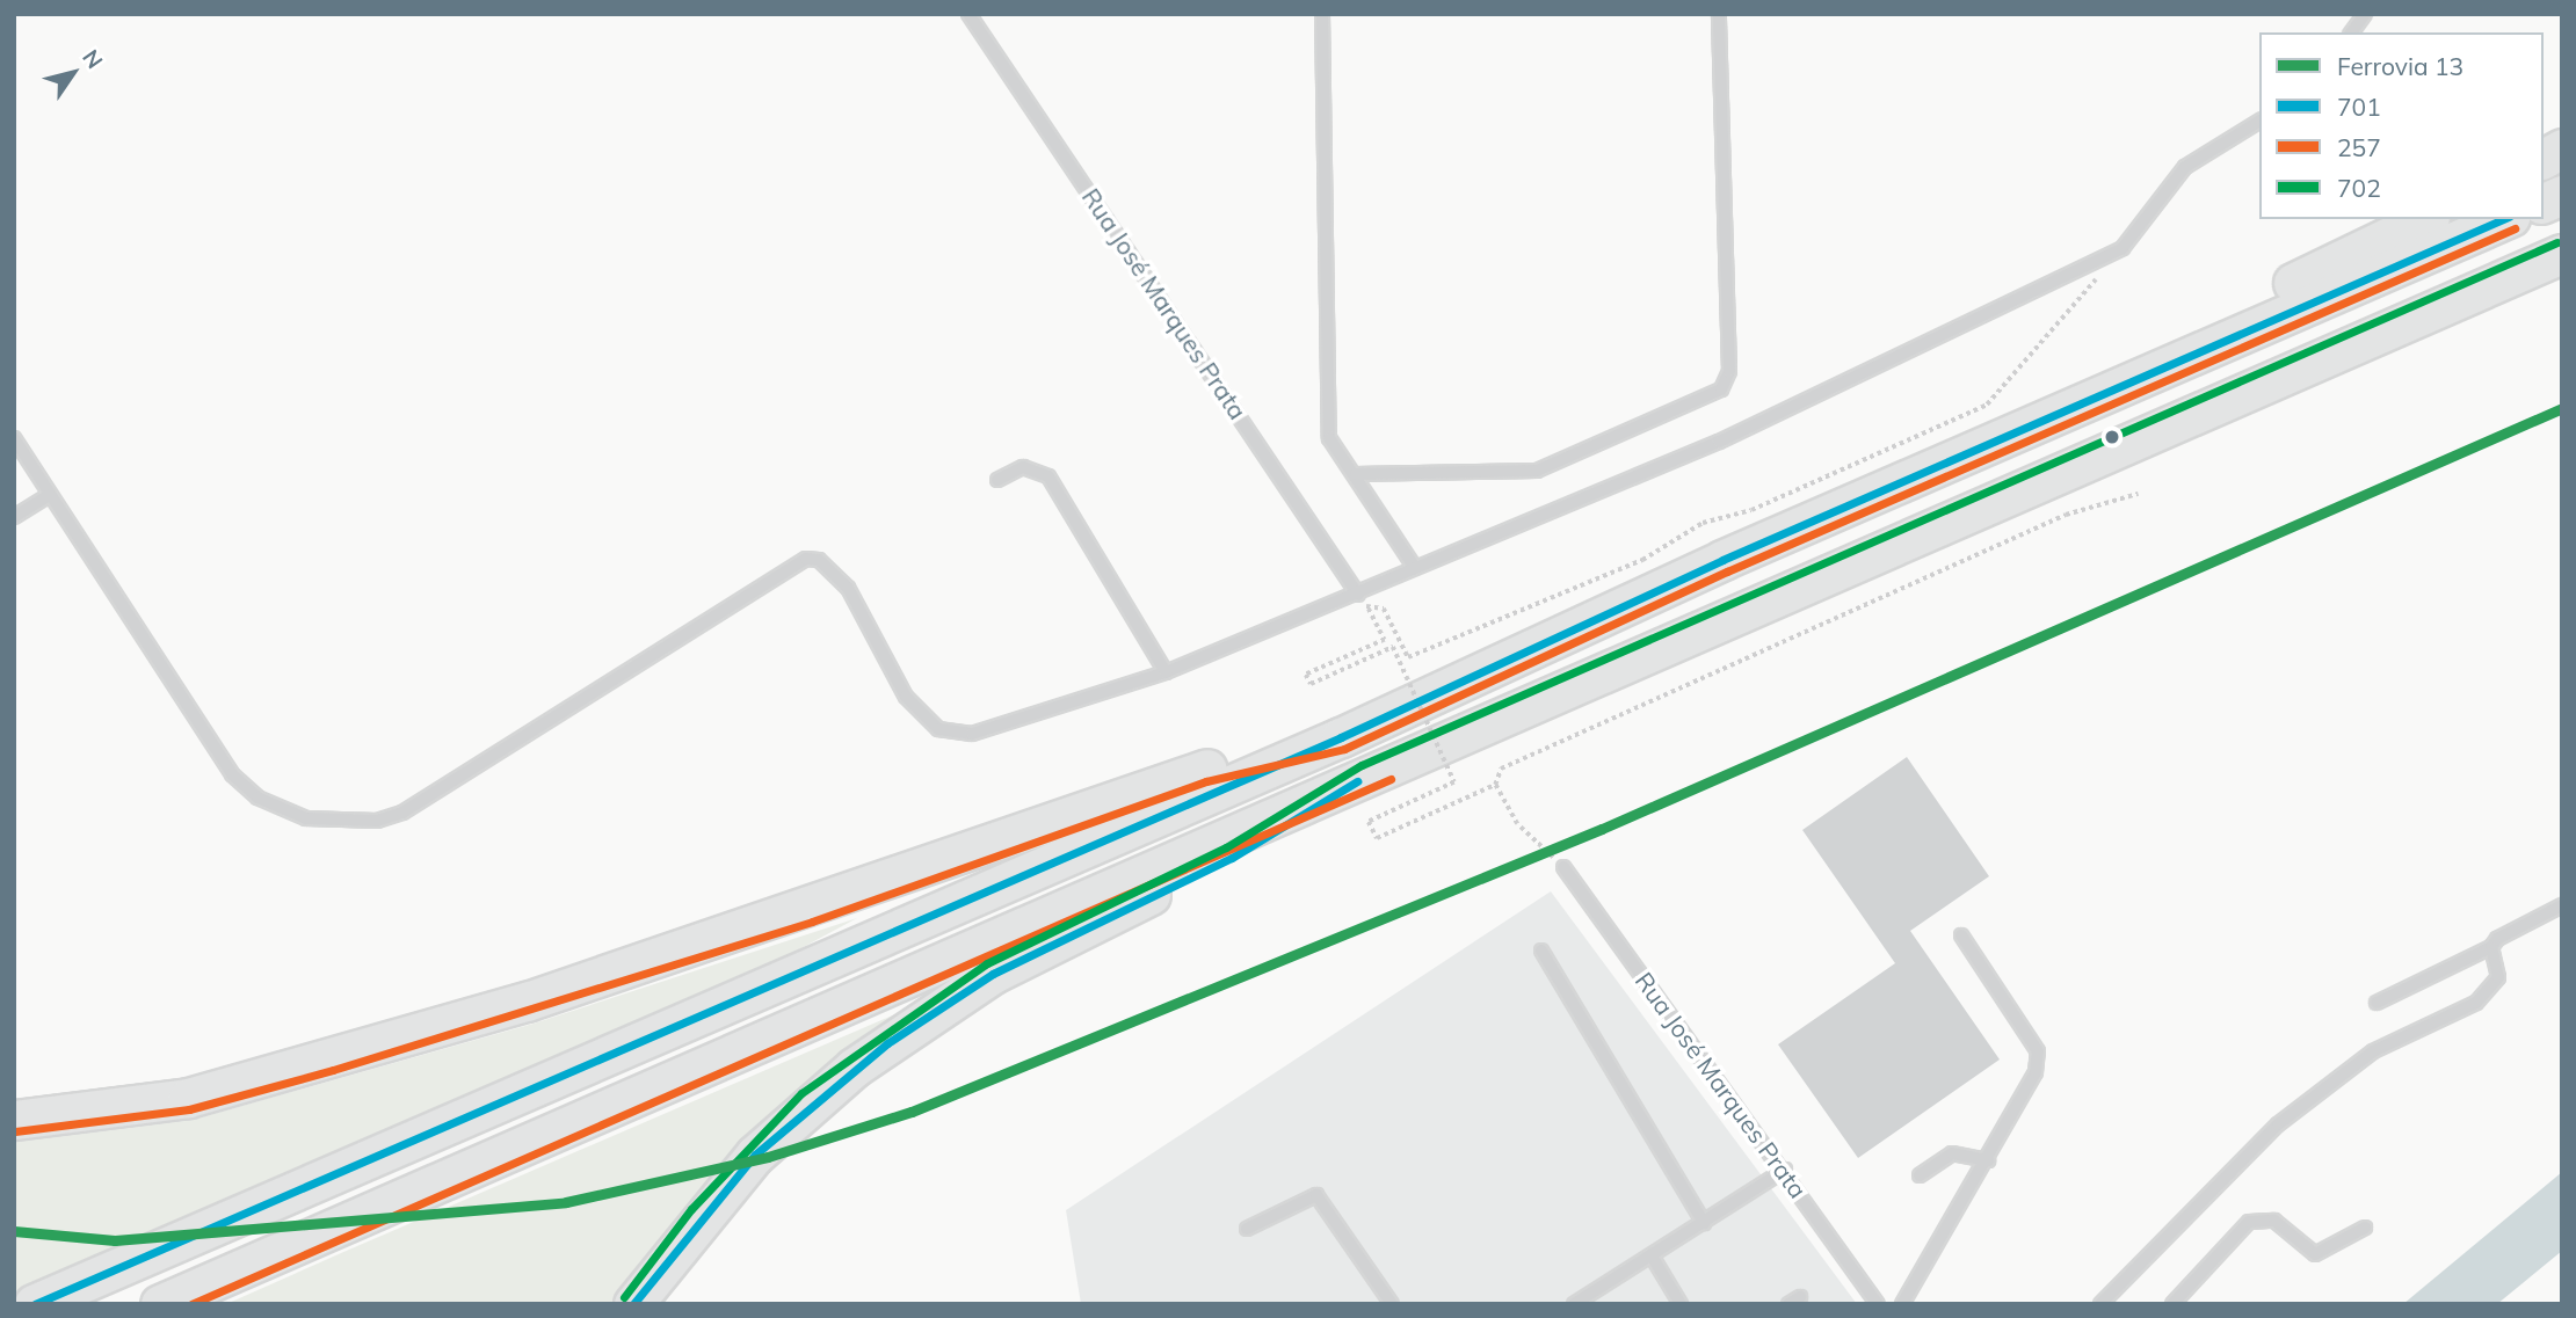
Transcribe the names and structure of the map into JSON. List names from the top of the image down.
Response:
{
  "streets": {
    "lane": ["Rua José Marques Prata"]
  },
  "lines": [
    "transit line 701",
    "transit line 257",
    "transit line 702",
    "rail line 13"
  ],
  "legend": [
    "Ferrovia 13",
    "701",
    "257",
    "702"
  ],
  "north": "top right"
}
